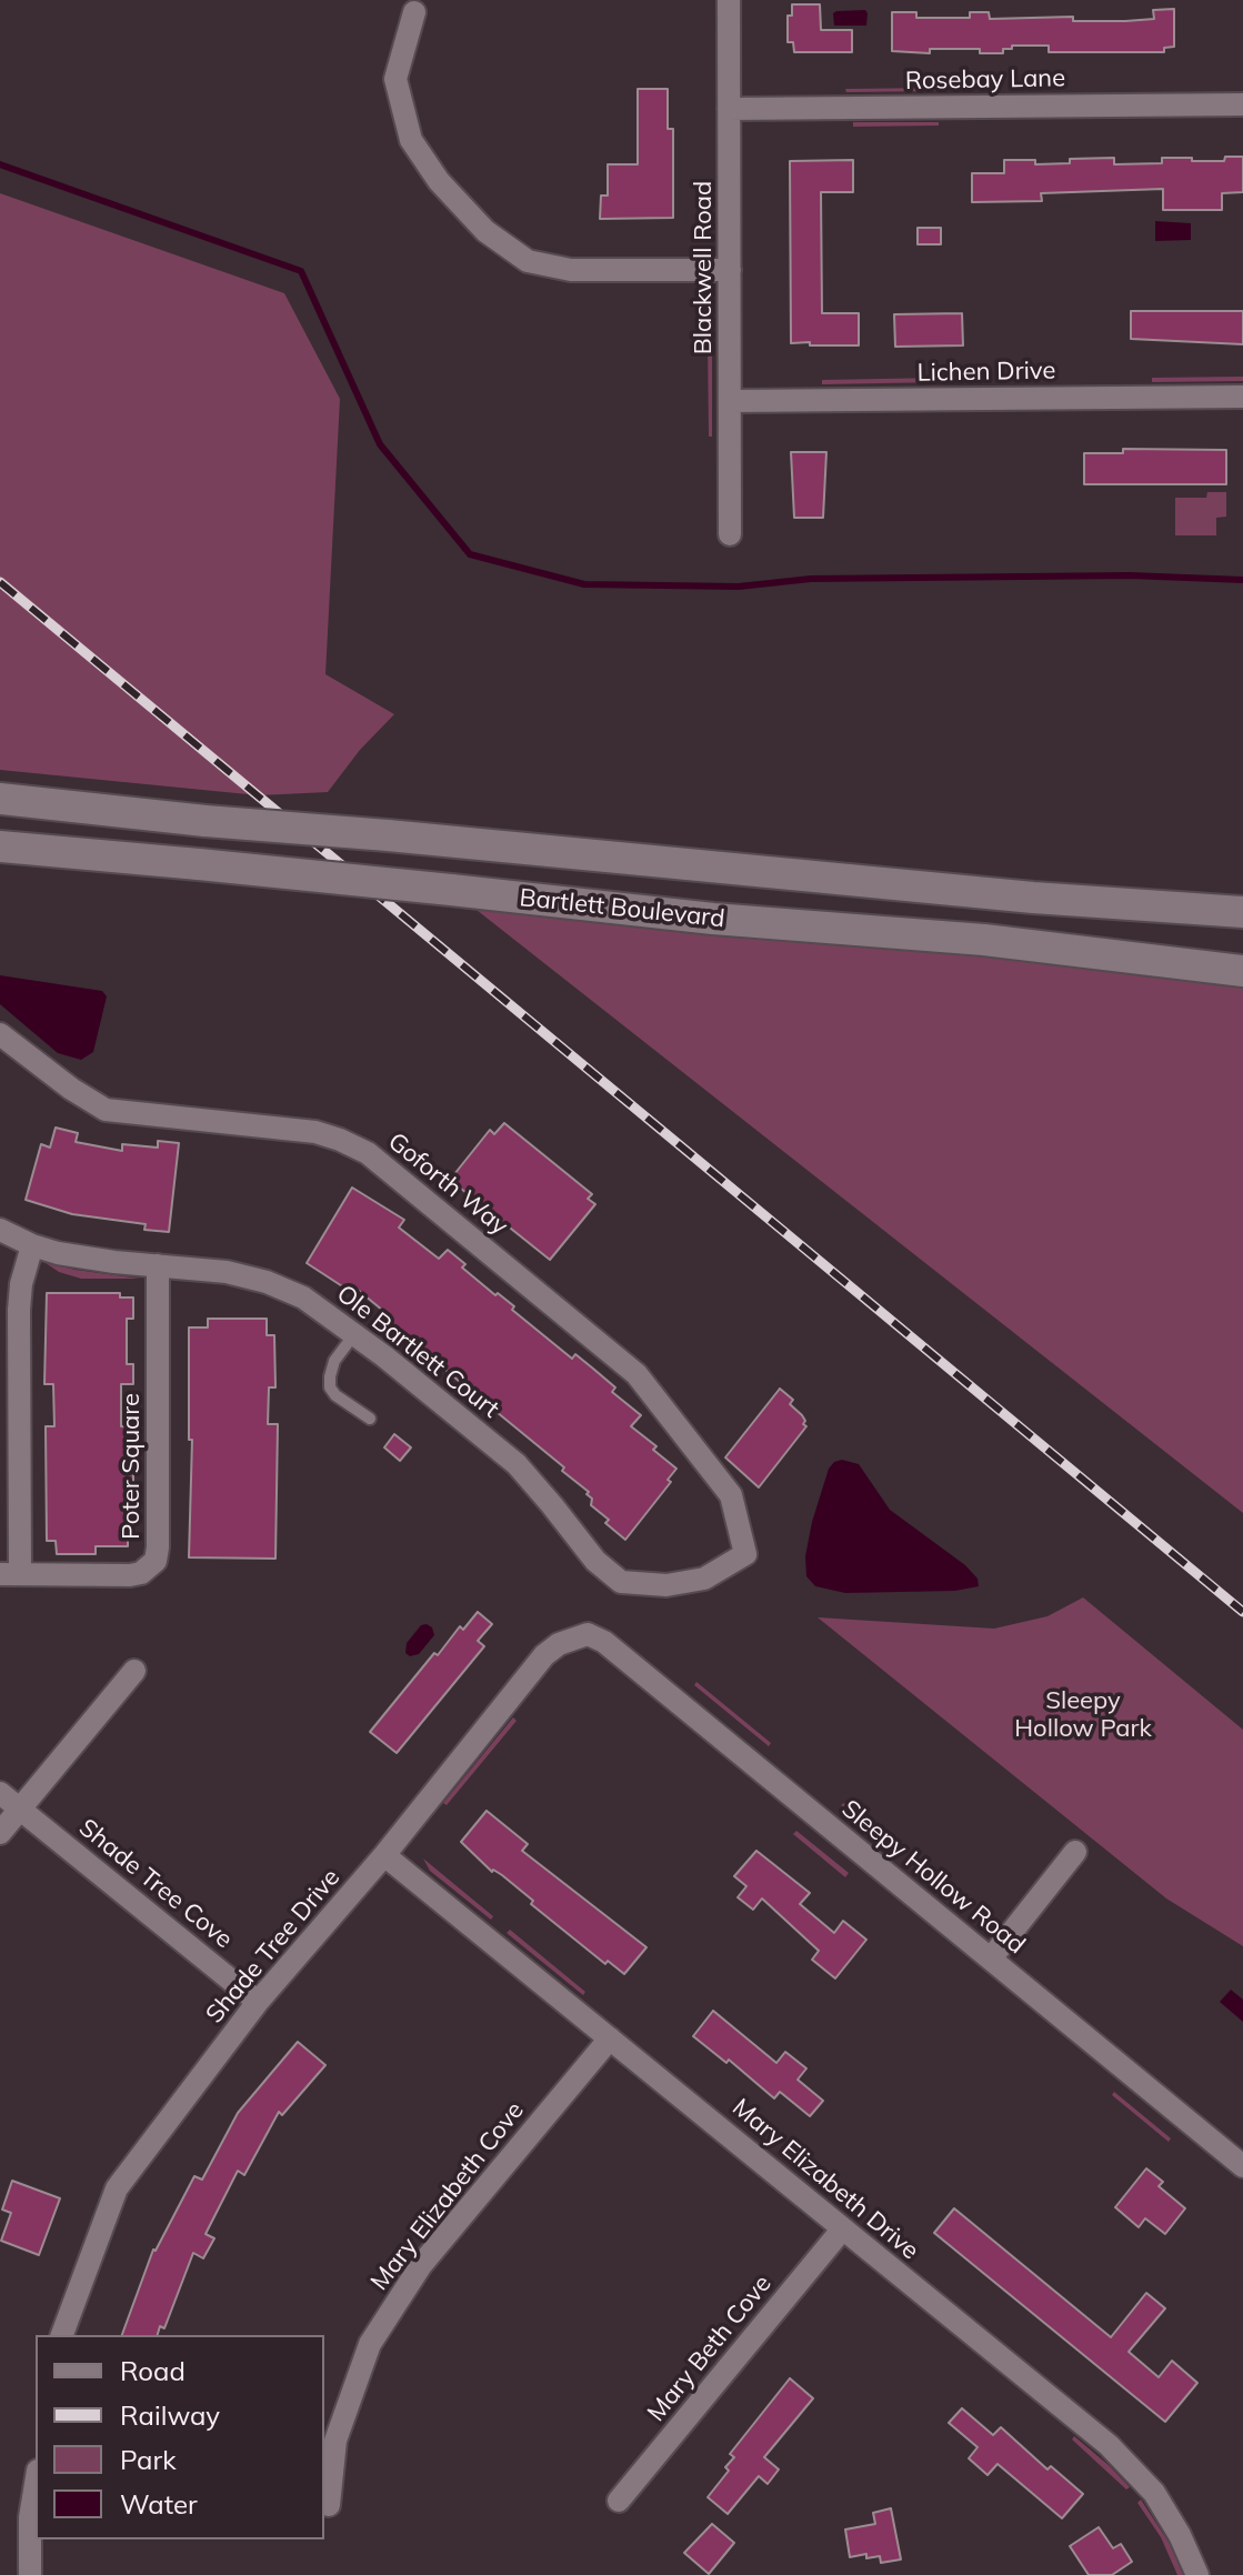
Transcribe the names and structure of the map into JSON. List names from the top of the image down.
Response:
{
  "streets": {
    "main road": ["Bartlett Boulevard"],
    "street": [
      "Rosebay Lane",
      "Blackwell Road",
      "Lichen Drive",
      "Goforth Way",
      "Ole Bartlett Court",
      "Poter Square",
      "Sleepy Hollow Road",
      "Shade Tree Cove",
      "Shade Tree Drive",
      "Mary Elizabeth Drive",
      "Mary Elizabeth Cove",
      "Mary Beth Cove"
    ]
  },
  "crossings": [
    ["Rosebay Lane", "Blackwell Road"],
    ["Blackwell Road", "Lichen Drive"],
    ["Goforth Way", "Ole Bartlett Court"],
    ["Ole Bartlett Court", "Poter Square"],
    ["Sleepy Hollow Road", "Shade Tree Drive"],
    ["Shade Tree Cove", "Shade Tree Drive"],
    ["Shade Tree Drive", "Mary Elizabeth Drive"],
    ["Mary Elizabeth Drive", "Mary Elizabeth Cove"],
    ["Mary Elizabeth Drive", "Mary Beth Cove"]
  ],
  "parks": ["Sleepy Hollow Park"],
  "legend": [
    "Road",
    "Railway",
    "Park",
    "Water"
  ]
}
